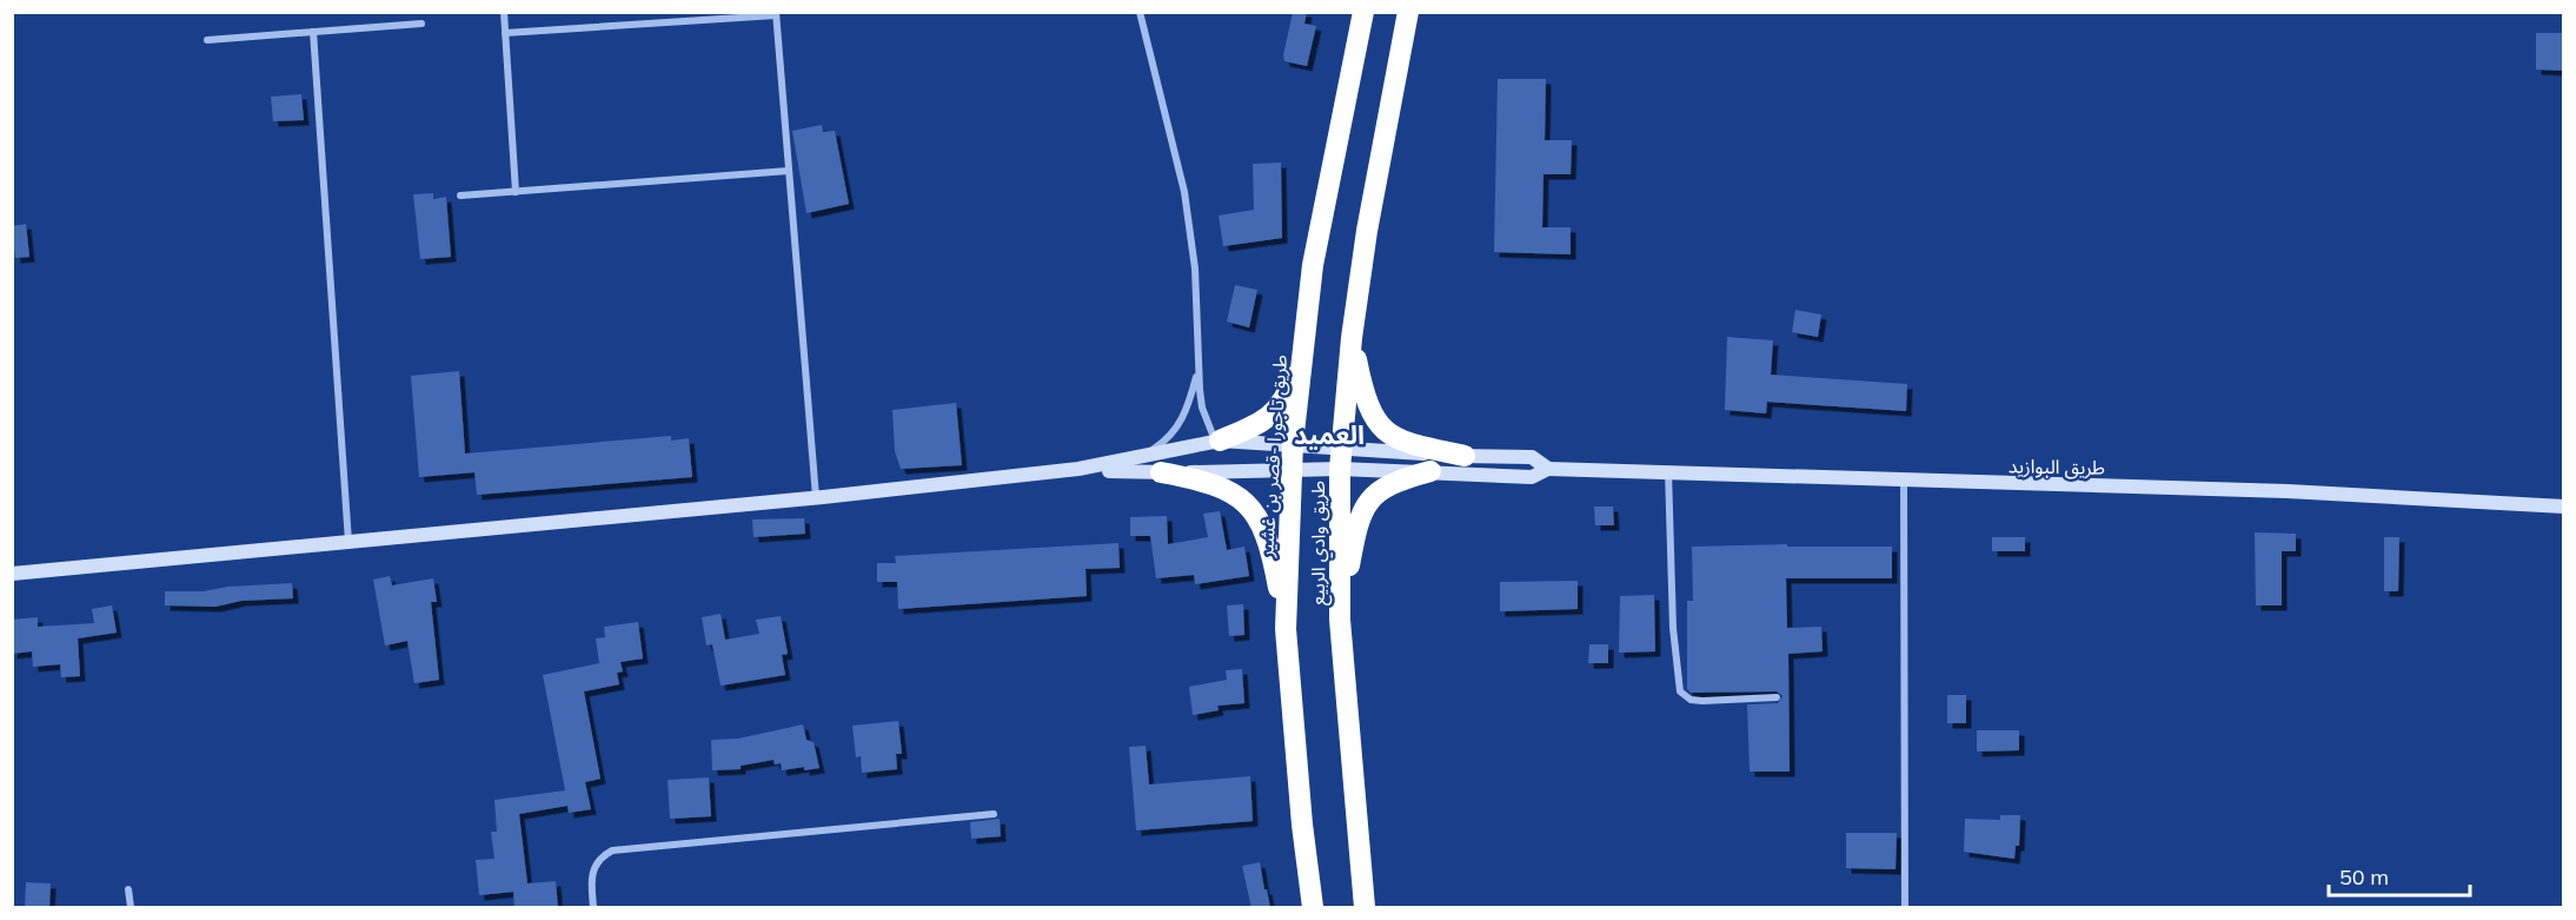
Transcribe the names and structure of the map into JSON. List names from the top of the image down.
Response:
{
  "streets": {
    "highway": ["طريق تاجورا -قصر بن غشير", "طريق وادي الربيع"],
    "main road": ["طريق البوازيد"]
  },
  "districts": ["العميد"],
  "scale_bar": "50 m"
}
